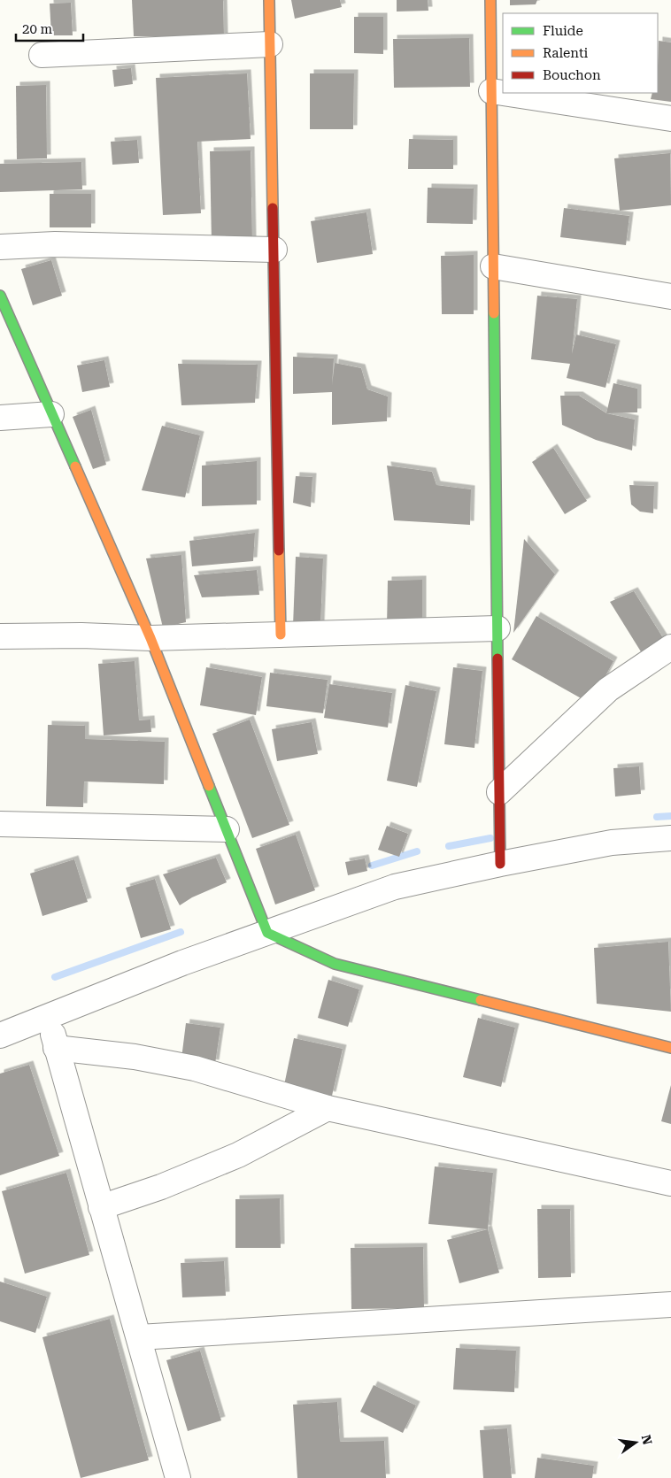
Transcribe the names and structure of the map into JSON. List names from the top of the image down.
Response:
{
  "legend": ["Fluide", "Ralenti", "Bouchon"],
  "scale_bar": "20 m",
  "north": "right"
}
